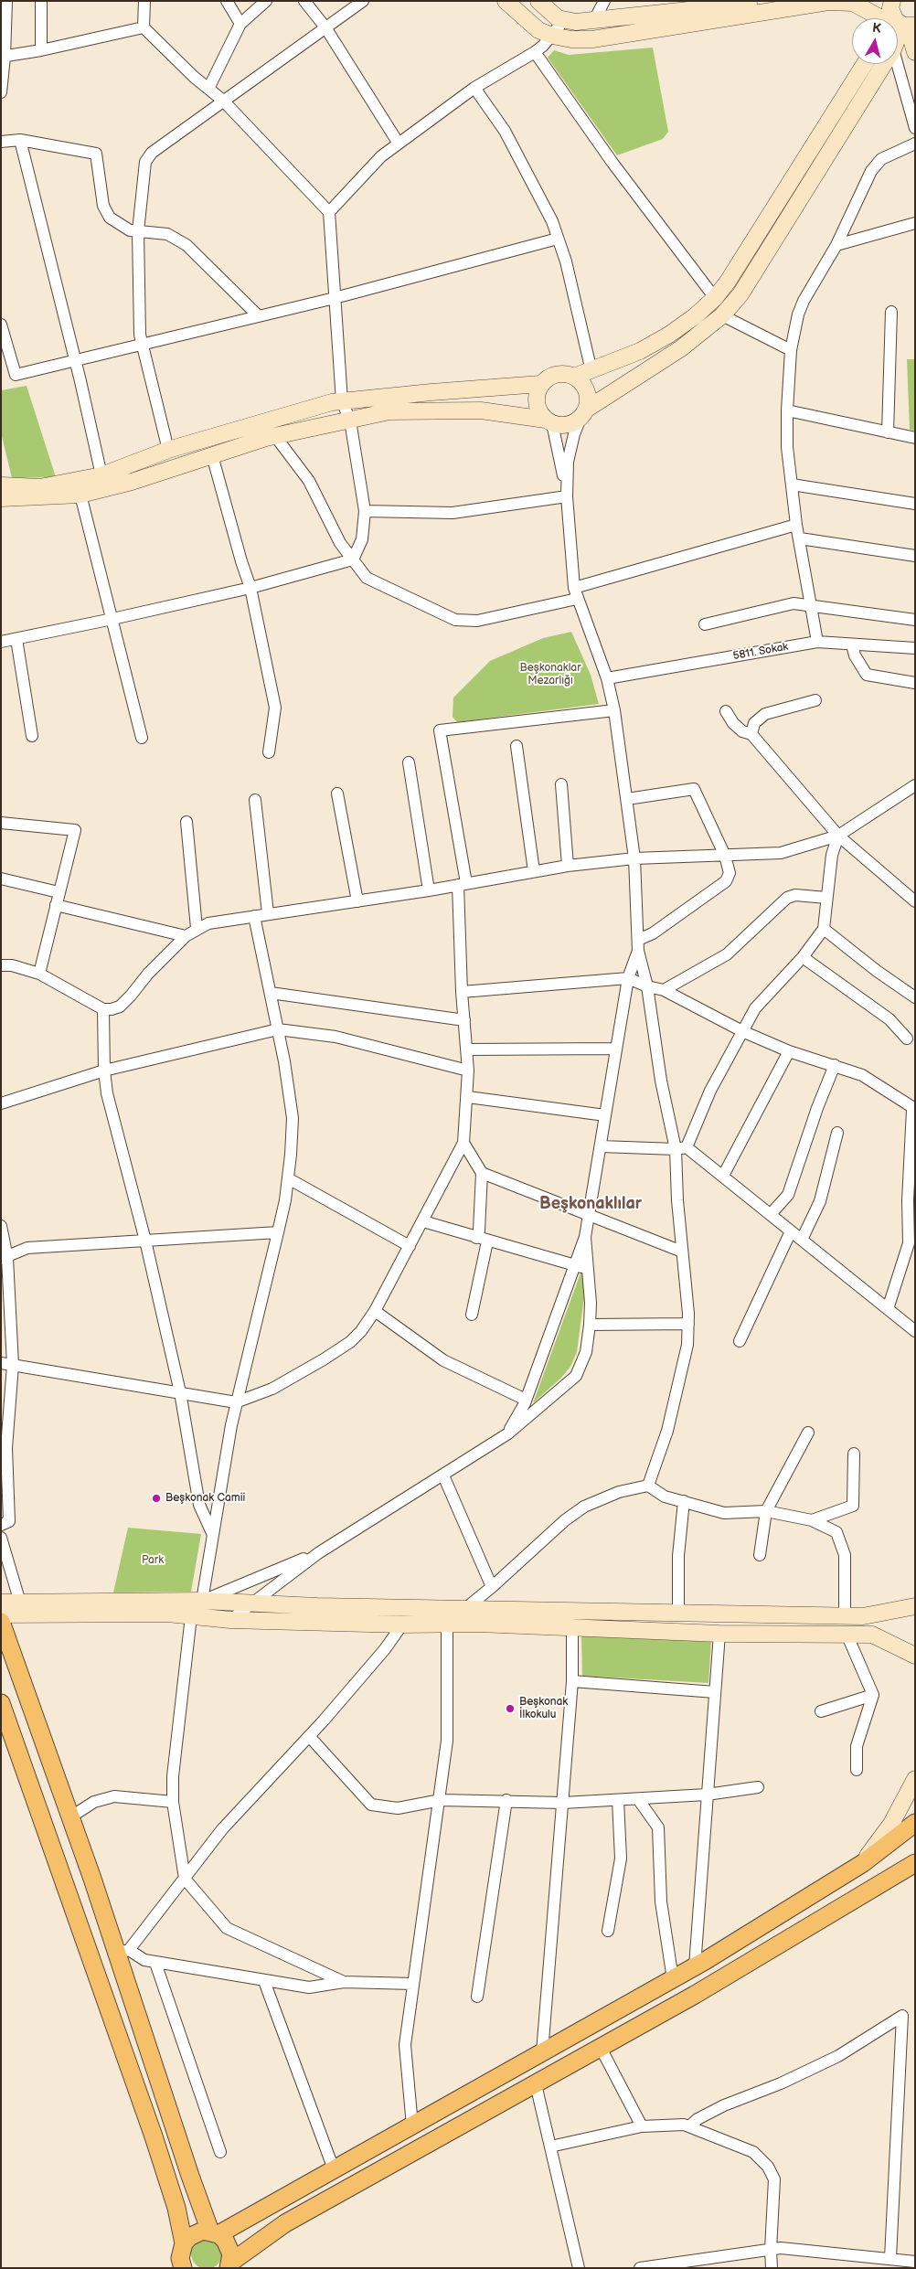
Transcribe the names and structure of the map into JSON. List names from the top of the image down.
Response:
{
  "streets": {
    "street": ["5811. Sokak"]
  },
  "districts": ["Beşkonaklılar"],
  "parks": ["Beşkonaklar Mezarlığı", "Park"],
  "places": ["Beşkonak Camii", "Beşkonak İlkokulu"],
  "north": "top"
}
